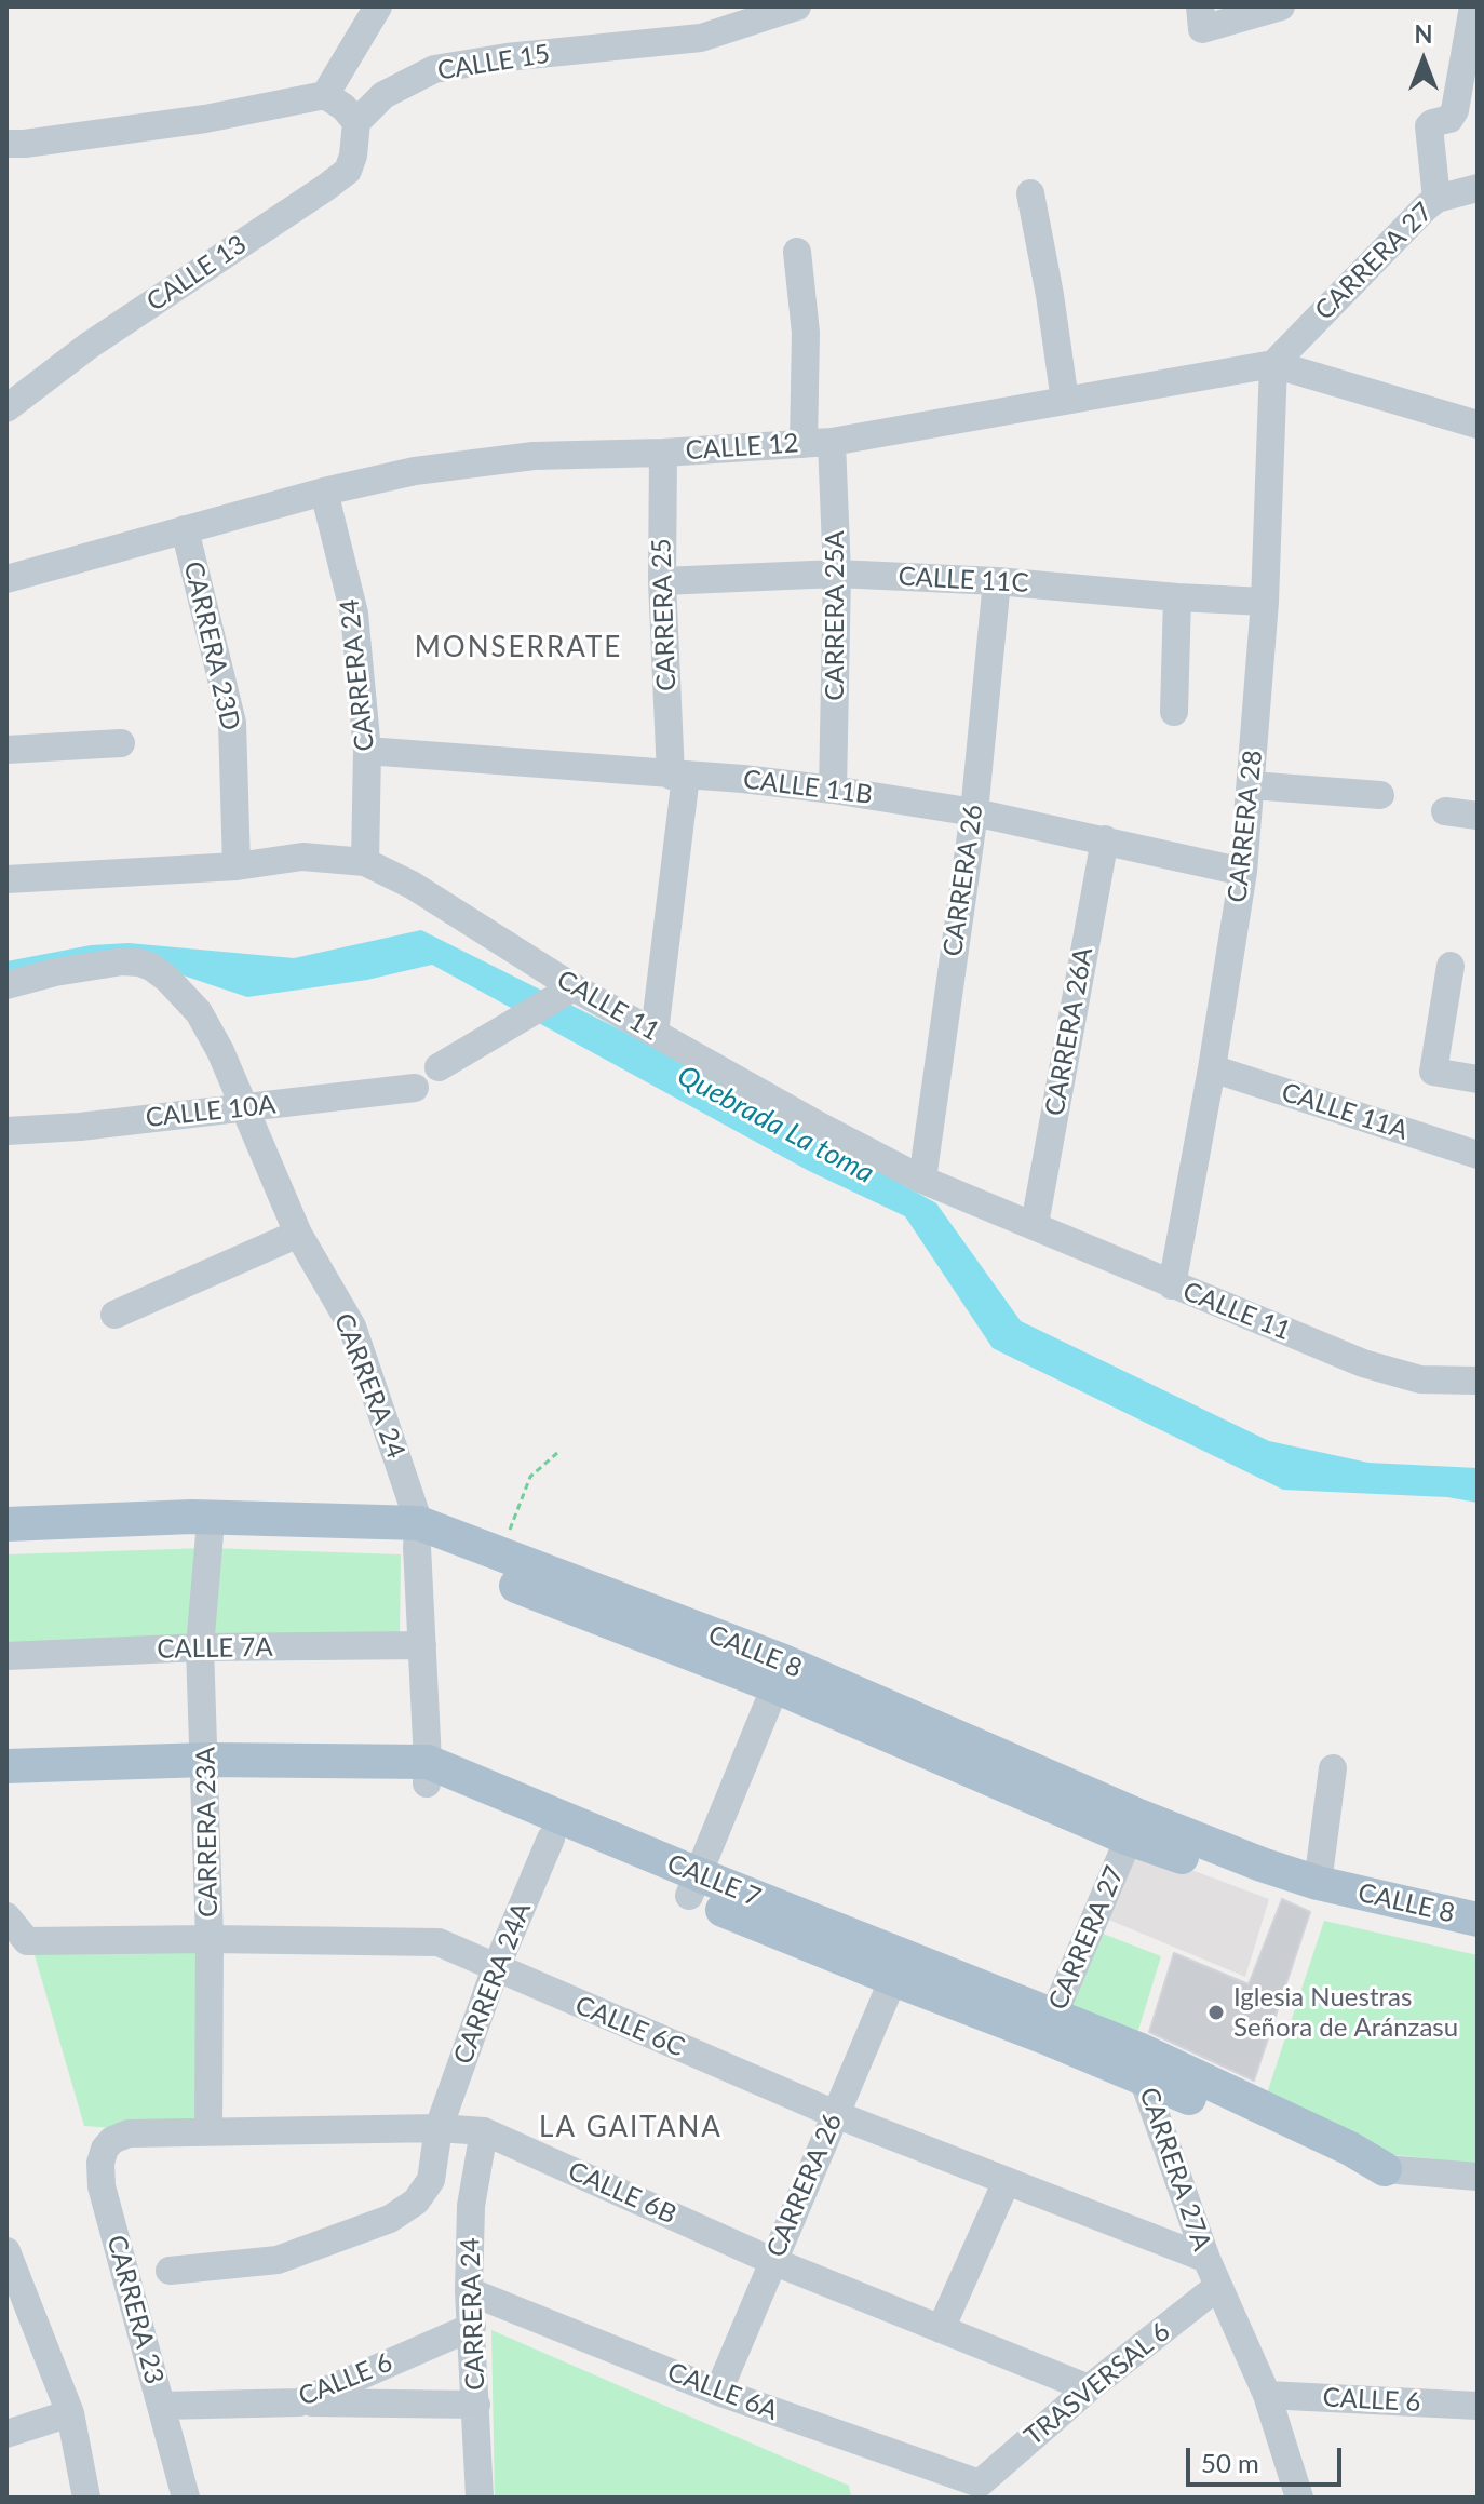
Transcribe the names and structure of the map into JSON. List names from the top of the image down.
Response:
{
  "streets": {
    "main road": ["CALLE 8", "CALLE 7"],
    "street": [
      "CALLE 15",
      "CARRERA 27",
      "CALLE 13",
      "CALLE 12",
      "CALLE 11C",
      "CARRERA 25",
      "CARRERA 25A",
      "CARRERA 23D",
      "CARRERA 24",
      "CALLE 11B",
      "CARRERA 28",
      "CARRERA 26",
      "CALLE 11",
      "CARRERA 26A",
      "CALLE 10A",
      "CALLE 11A",
      "CALLE 7A",
      "CARRERA 23A",
      "CARRERA 24A",
      "CALLE 6C",
      "CARRERA 27A",
      "CALLE 6B",
      "CARRERA 23",
      "CALLE 6",
      "TRASVERSAL 6",
      "CALLE 6A"
    ]
  },
  "crossings": [
    ["CALLE 15", "CALLE 13"],
    ["CARRERA 27", "CALLE 12"],
    ["CARRERA 27", "CARRERA 28"],
    ["CARRERA 27", "CALLE 8"],
    ["CARRERA 27", "CALLE 7"],
    ["CALLE 12", "CARRERA 25"],
    ["CALLE 12", "CARRERA 25A"],
    ["CALLE 12", "CARRERA 23D"],
    ["CALLE 12", "CARRERA 24"],
    ["CALLE 12", "CARRERA 28"],
    ["CALLE 11C", "CARRERA 25"],
    ["CALLE 11C", "CARRERA 25A"],
    ["CALLE 11C", "CARRERA 28"],
    ["CALLE 11C", "CARRERA 26"],
    ["CARRERA 25", "CALLE 11B"],
    ["CARRERA 25", "CALLE 11"],
    ["CARRERA 25A", "CALLE 11B"],
    ["CARRERA 23D", "CALLE 11"],
    ["CARRERA 24", "CALLE 11B"],
    ["CARRERA 24", "CALLE 11"],
    ["CARRERA 24", "CALLE 10A"],
    ["CARRERA 24", "CALLE 7A"],
    ["CARRERA 24", "CALLE 8"],
    ["CARRERA 24", "CALLE 7"],
    ["CARRERA 24", "CALLE 6B"],
    ["CARRERA 24", "CALLE 6"],
    ["CARRERA 24", "CALLE 6A"],
    ["CALLE 11B", "CARRERA 28"],
    ["CALLE 11B", "CARRERA 26"],
    ["CALLE 11B", "CARRERA 26A"],
    ["CARRERA 28", "CALLE 11"],
    ["CARRERA 28", "CALLE 11A"],
    ["CARRERA 26", "CALLE 11"],
    ["CARRERA 26", "CALLE 7"],
    ["CARRERA 26", "CALLE 6C"],
    ["CARRERA 26", "CALLE 6B"],
    ["CARRERA 26", "CALLE 6A"],
    ["CALLE 11", "CARRERA 26A"],
    ["CALLE 7A", "CARRERA 23A"],
    ["CALLE 8", "CARRERA 23A"],
    ["CARRERA 23A", "CALLE 7"],
    ["CARRERA 23A", "CALLE 6C"],
    ["CARRERA 23A", "CALLE 6B"],
    ["CALLE 7", "CARRERA 24A"],
    ["CALLE 7", "CARRERA 27A"],
    ["CARRERA 24A", "CALLE 6C"],
    ["CARRERA 24A", "CALLE 6B"],
    ["CALLE 6C", "CARRERA 27A"],
    ["CARRERA 27A", "TRASVERSAL 6"],
    ["CALLE 6B", "CARRERA 23"],
    ["CALLE 6B", "TRASVERSAL 6"],
    ["CARRERA 23", "CALLE 6"],
    ["TRASVERSAL 6", "CALLE 6A"]
  ],
  "districts": ["MONSERRATE", "LA GAITANA"],
  "water": ["Quebrada La toma"],
  "places": ["Iglesia Nuestras Señora de Aránzasu"],
  "scale_bar": "50 m",
  "north": "top"
}
